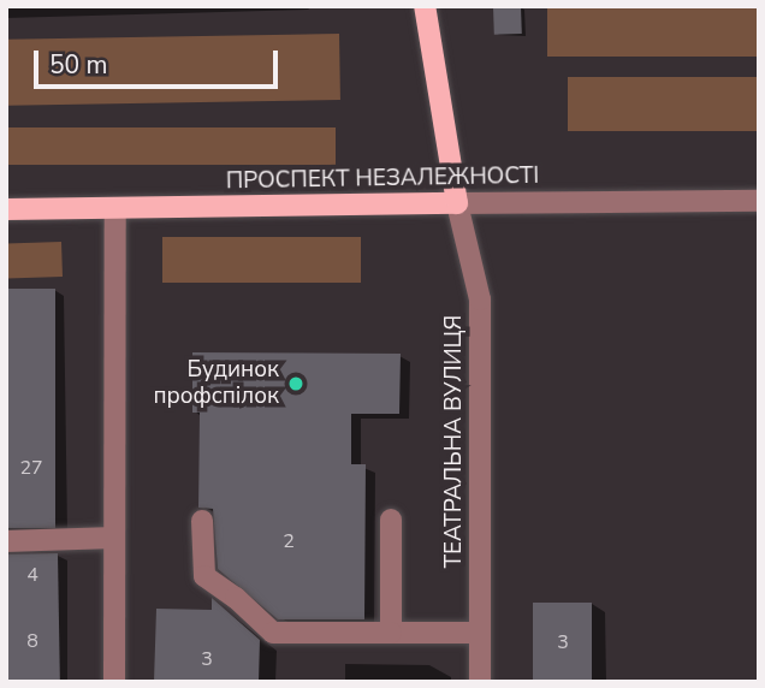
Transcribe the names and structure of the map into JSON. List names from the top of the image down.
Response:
{
  "streets": {
    "main road": ["ПРОСПЕКТ НЕЗАЛЕЖНОСТІ"],
    "street": ["ТЕАТРАЛЬНА ВУЛИЦЯ"]
  },
  "crossings": [
    ["ПРОСПЕКТ НЕЗАЛЕЖНОСТІ", "ТЕАТРАЛЬНА ВУЛИЦЯ"]
  ],
  "places": ["Будинок профспілок"],
  "house_numbers": [
    "27",
    "2",
    "4",
    "8",
    "3",
    "3"
  ],
  "scale_bar": "50 m"
}
